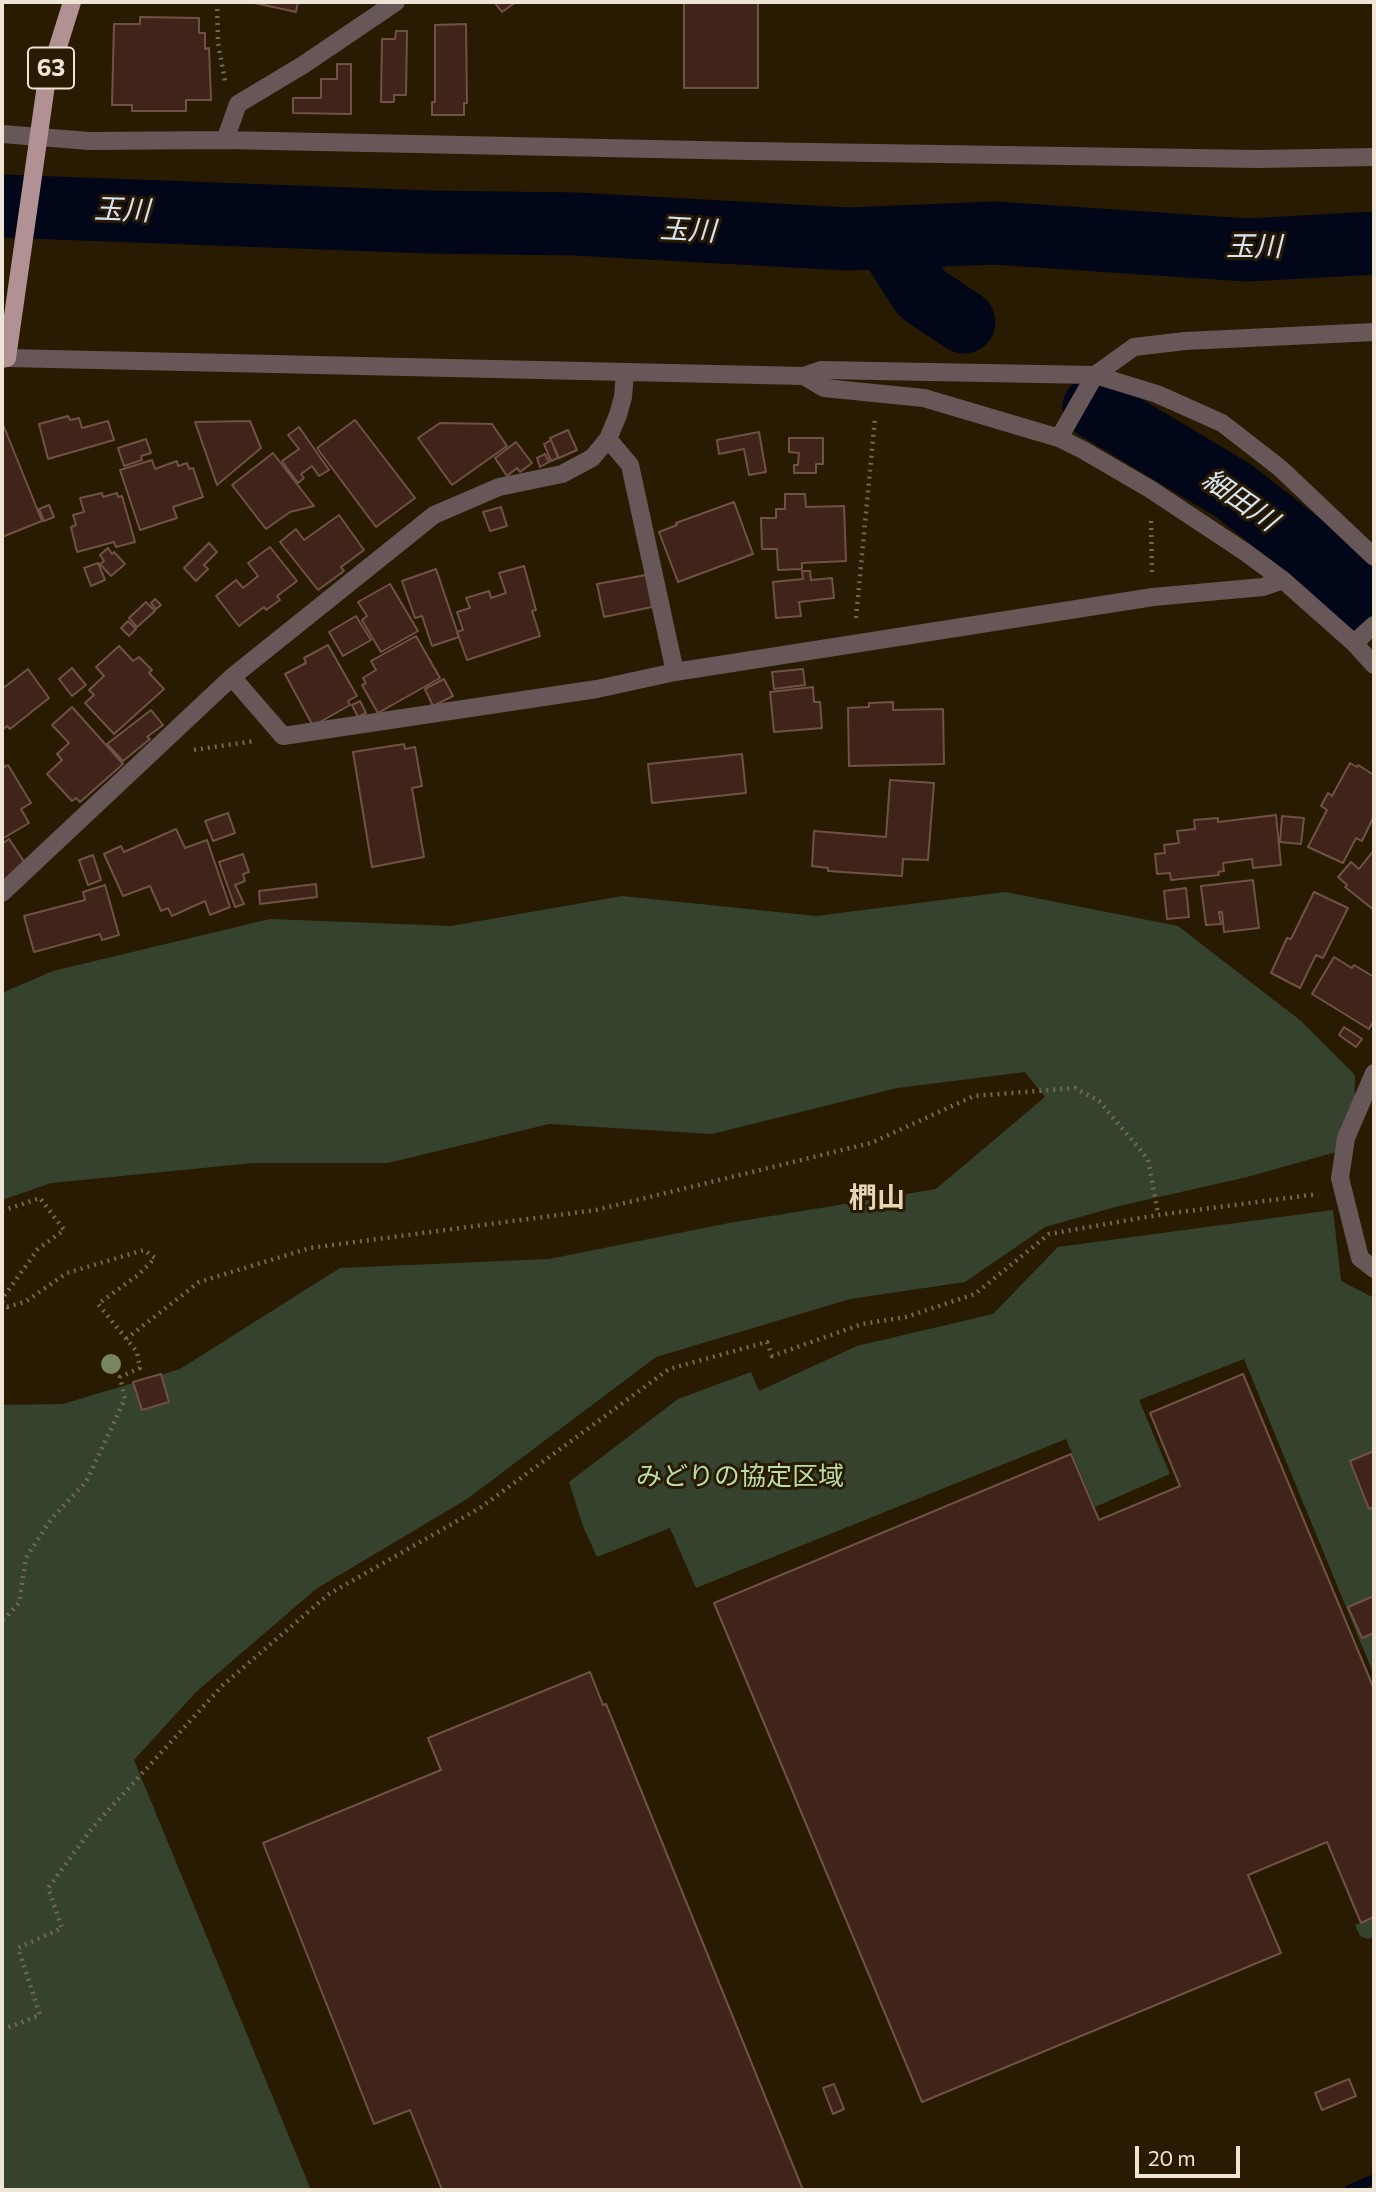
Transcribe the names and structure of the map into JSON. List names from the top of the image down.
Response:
{
  "streets": {
    "main road": ["63"]
  },
  "districts": ["椚山"],
  "water": ["玉川", "細田川"],
  "parks": ["みどりの協定区域"],
  "scale_bar": "20 m"
}
